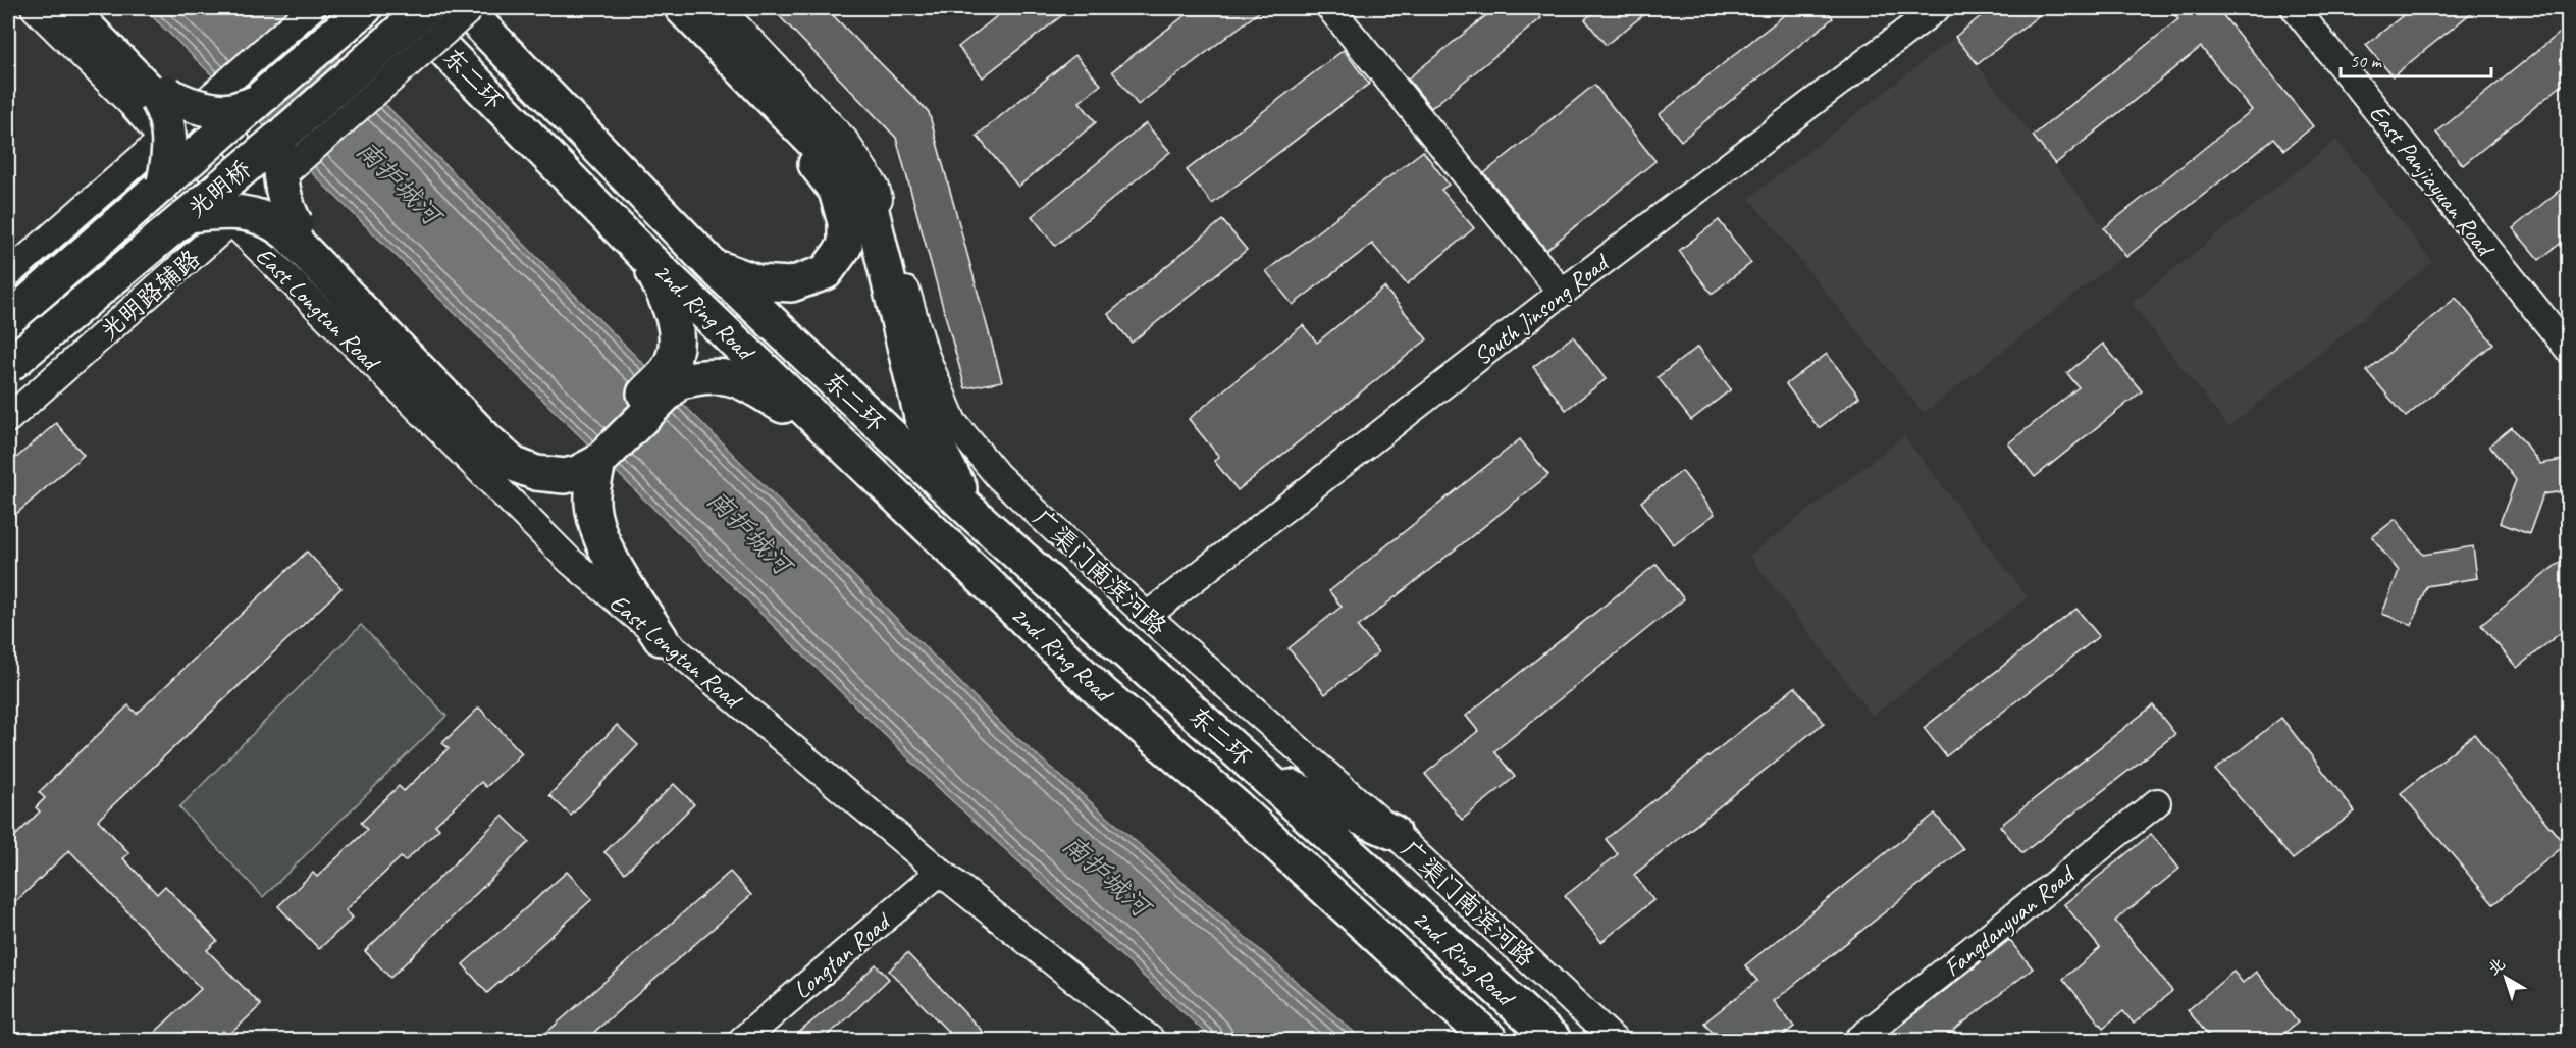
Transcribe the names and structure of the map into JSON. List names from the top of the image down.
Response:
{
  "streets": {
    "main road": ["东二环", "光明桥", "2nd. Ring Road"],
    "street": [
      "East Panjiayuan Road",
      "光明路辅路",
      "East Longtan Road",
      "South Jinsong Road",
      "广渠门南滨河路",
      "Fangdanyuan Road",
      "Longtan Road"
    ]
  },
  "crossings": [
    ["东二环", "2nd. Ring Road"],
    ["光明桥", "光明路辅路"],
    ["光明路辅路", "East Longtan Road"],
    ["East Longtan Road", "Longtan Road"],
    ["South Jinsong Road", "广渠门南滨河路"]
  ],
  "water": ["南护城河"],
  "scale_bar": "50 m",
  "north": "top left"
}
